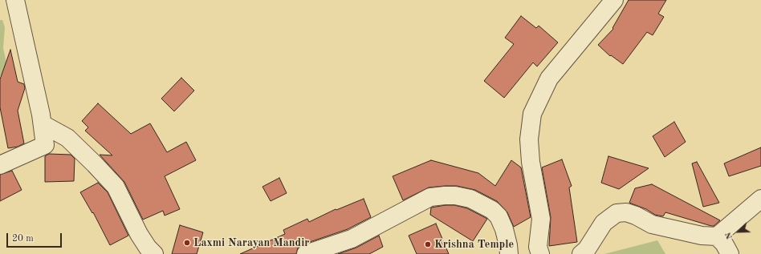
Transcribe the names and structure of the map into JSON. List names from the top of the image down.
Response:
{
  "places": ["Laxmi Narayan Mandir", "Krishna Temple"],
  "scale_bar": "20 m",
  "north": "bottom left"
}
